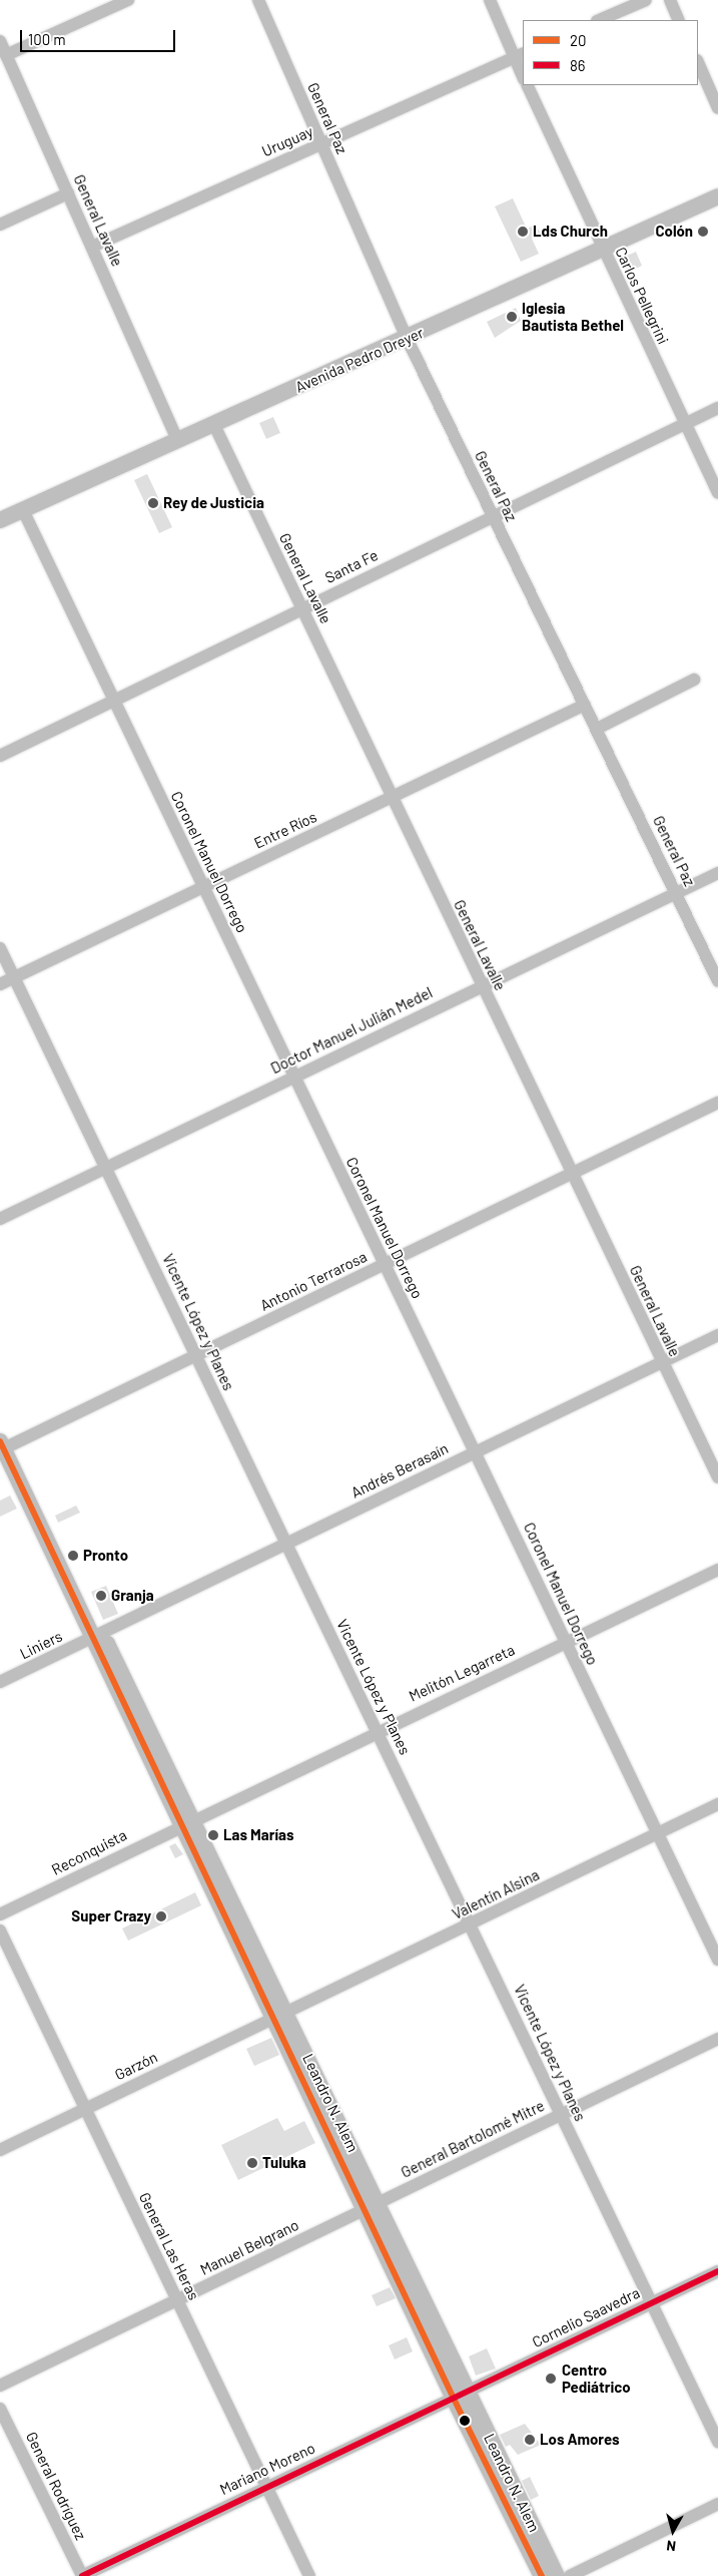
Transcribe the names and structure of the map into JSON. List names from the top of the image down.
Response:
{
  "streets": {
    "main road": ["Avenida Pedro Dreyer", "Leandro N. Alem"],
    "street": [
      "General Paz",
      "Uruguay",
      "General Lavalle",
      "Carlos Pellegrini",
      "Santa Fe",
      "Entre Ríos",
      "Coronel Manuel Dorrego",
      "Doctor Manuel Julián Medel",
      "Antonio Terrarosa",
      "Vicente López y Planes",
      "Andrés Berasaín",
      "Liniers",
      "Melitón Legarreta",
      "Reconquista",
      "Valentín Alsina",
      "Garzón",
      "General Bartolomé Mitre",
      "General Las Heras",
      "Manuel Belgrano",
      "Cornelio Saavedra",
      "Mariano Moreno",
      "General Rodríguez"
    ]
  },
  "crossings": [
    ["General Paz", "Uruguay"],
    ["General Paz", "Avenida Pedro Dreyer"],
    ["General Paz", "Santa Fe"],
    ["General Paz", "Entre Ríos"],
    ["General Paz", "Doctor Manuel Julián Medel"],
    ["Uruguay", "General Lavalle"],
    ["General Lavalle", "Avenida Pedro Dreyer"],
    ["General Lavalle", "Santa Fe"],
    ["General Lavalle", "Entre Ríos"],
    ["General Lavalle", "Doctor Manuel Julián Medel"],
    ["General Lavalle", "Antonio Terrarosa"],
    ["General Lavalle", "Andrés Berasaín"],
    ["Carlos Pellegrini", "Avenida Pedro Dreyer"],
    ["Carlos Pellegrini", "Santa Fe"],
    ["Avenida Pedro Dreyer", "Coronel Manuel Dorrego"],
    ["Santa Fe", "Coronel Manuel Dorrego"],
    ["Entre Ríos", "Coronel Manuel Dorrego"],
    ["Entre Ríos", "Vicente López y Planes"],
    ["Coronel Manuel Dorrego", "Doctor Manuel Julián Medel"],
    ["Coronel Manuel Dorrego", "Antonio Terrarosa"],
    ["Coronel Manuel Dorrego", "Andrés Berasaín"],
    ["Coronel Manuel Dorrego", "Melitón Legarreta"],
    ["Coronel Manuel Dorrego", "Valentín Alsina"],
    ["Doctor Manuel Julián Medel", "Vicente López y Planes"],
    ["Antonio Terrarosa", "Vicente López y Planes"],
    ["Antonio Terrarosa", "Leandro N. Alem"],
    ["Vicente López y Planes", "Andrés Berasaín"],
    ["Vicente López y Planes", "Melitón Legarreta"],
    ["Vicente López y Planes", "Valentín Alsina"],
    ["Vicente López y Planes", "General Bartolomé Mitre"],
    ["Vicente López y Planes", "Cornelio Saavedra"],
    ["Andrés Berasaín", "Liniers"],
    ["Andrés Berasaín", "Leandro N. Alem"],
    ["Liniers", "Leandro N. Alem"],
    ["Melitón Legarreta", "Reconquista"],
    ["Melitón Legarreta", "Leandro N. Alem"],
    ["Reconquista", "Leandro N. Alem"],
    ["Valentín Alsina", "Garzón"],
    ["Valentín Alsina", "Leandro N. Alem"],
    ["Garzón", "Leandro N. Alem"],
    ["Garzón", "General Las Heras"],
    ["Leandro N. Alem", "General Bartolomé Mitre"],
    ["Leandro N. Alem", "Manuel Belgrano"],
    ["Leandro N. Alem", "Cornelio Saavedra"],
    ["Leandro N. Alem", "Mariano Moreno"],
    ["General Bartolomé Mitre", "Manuel Belgrano"],
    ["General Las Heras", "Manuel Belgrano"],
    ["General Las Heras", "Mariano Moreno"],
    ["Cornelio Saavedra", "Mariano Moreno"],
    ["Mariano Moreno", "General Rodríguez"]
  ],
  "places": [
    "Lds Church",
    "Colón",
    "Iglesia Bautista Bethel",
    "Rey de Justicia",
    "Pronto",
    "Granja",
    "Las Marías",
    "Super Crazy",
    "Tuluka",
    "Centro Pediátrico",
    "Los Amores"
  ],
  "lines": ["transit line 20", "transit line 86"],
  "legend": ["20", "86"],
  "scale_bar": "100 m",
  "north": "bottom"
}
